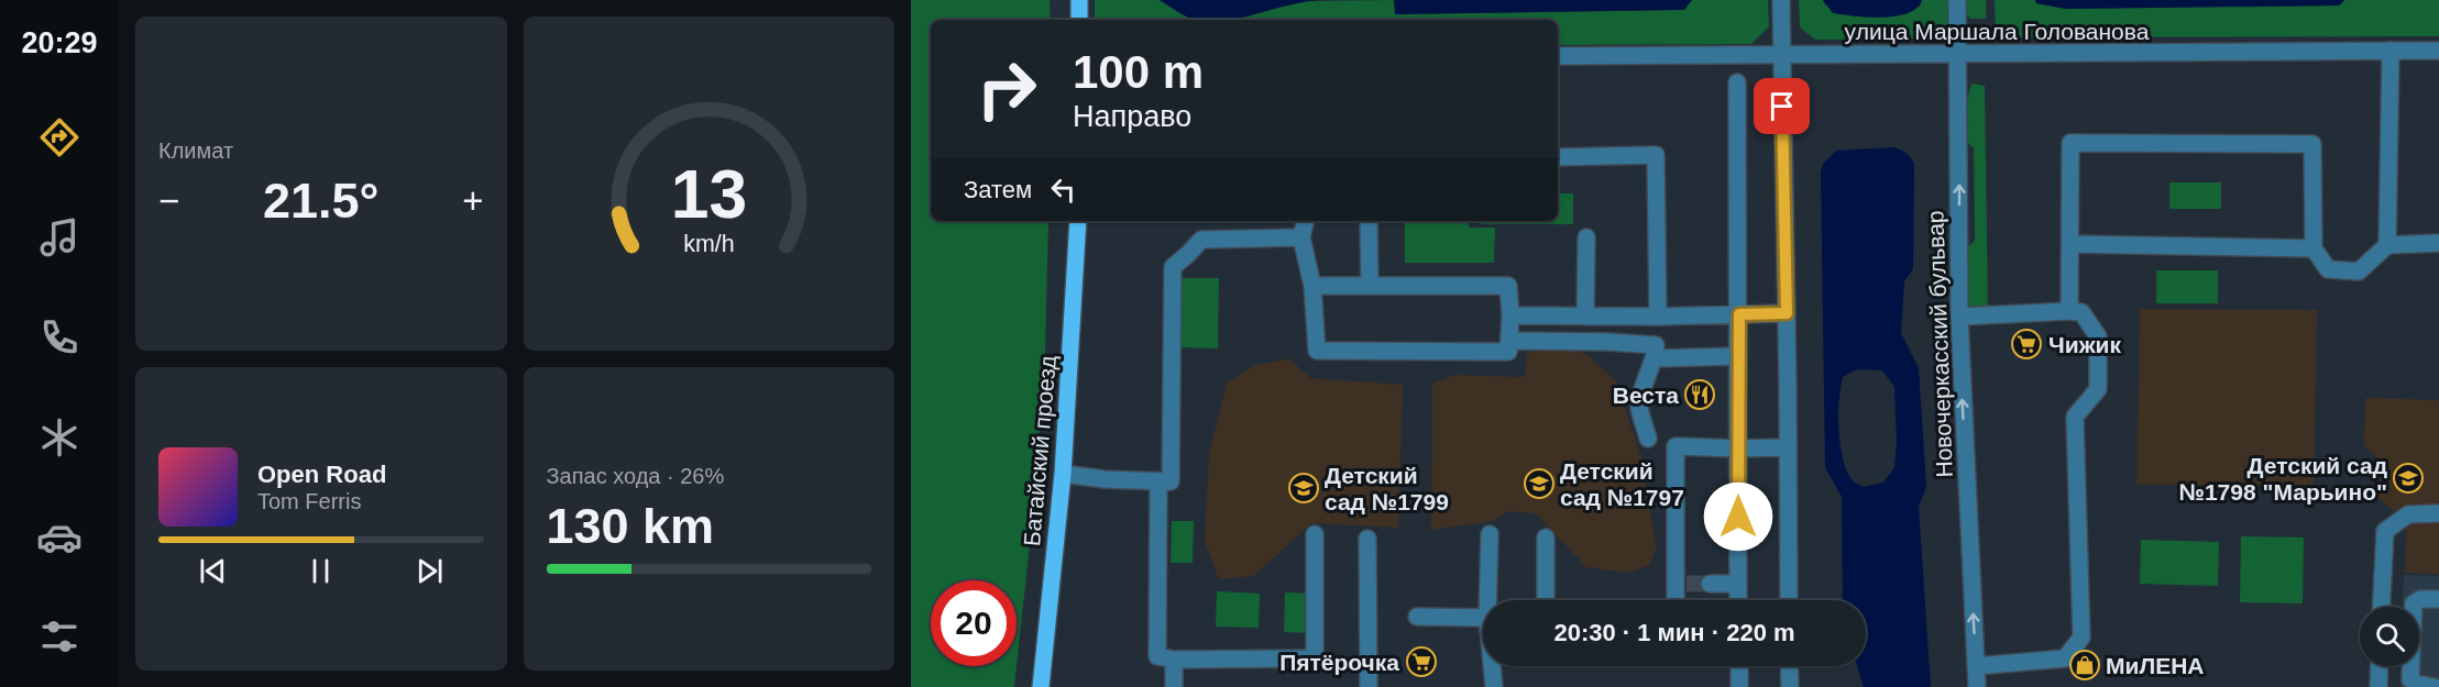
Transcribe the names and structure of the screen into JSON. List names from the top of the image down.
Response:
{
  "streets": {
    "main road": ["Батайский проезд"],
    "street": ["улица Маршала Голованова", "Новочеркасский бульвар"]
  },
  "crossings": [
    ["улица Маршала Голованова", "Новочеркасский бульвар"]
  ],
  "one_way": ["Новочеркасский бульвар"],
  "places": {
    "supermarket": ["Чижик", "Пятёрочка"],
    "restaurant": ["Веста"],
    "school or university": ["Детский сад №1798 \"Марьино\"", "Детский сад №1797", "Детский сад №1799"],
    "shop": ["МиЛЕНА"]
  },
  "page": {
    "tabs": "20:29",
    "tile": [
      "Климат",
      ["Запас хода · 26%", "130 km"]
    ],
    "turn": ["100 m", "Направо"],
    "then": "Затем",
    "heat": ["−", "21.5°", "+"],
    "song": ["Open Road", "Tom Ferris"],
    "limit": "20",
    "trip": "20:30 · 1 мин · 220 m",
    "gauge": ["13", "km/h"]
  }
}
